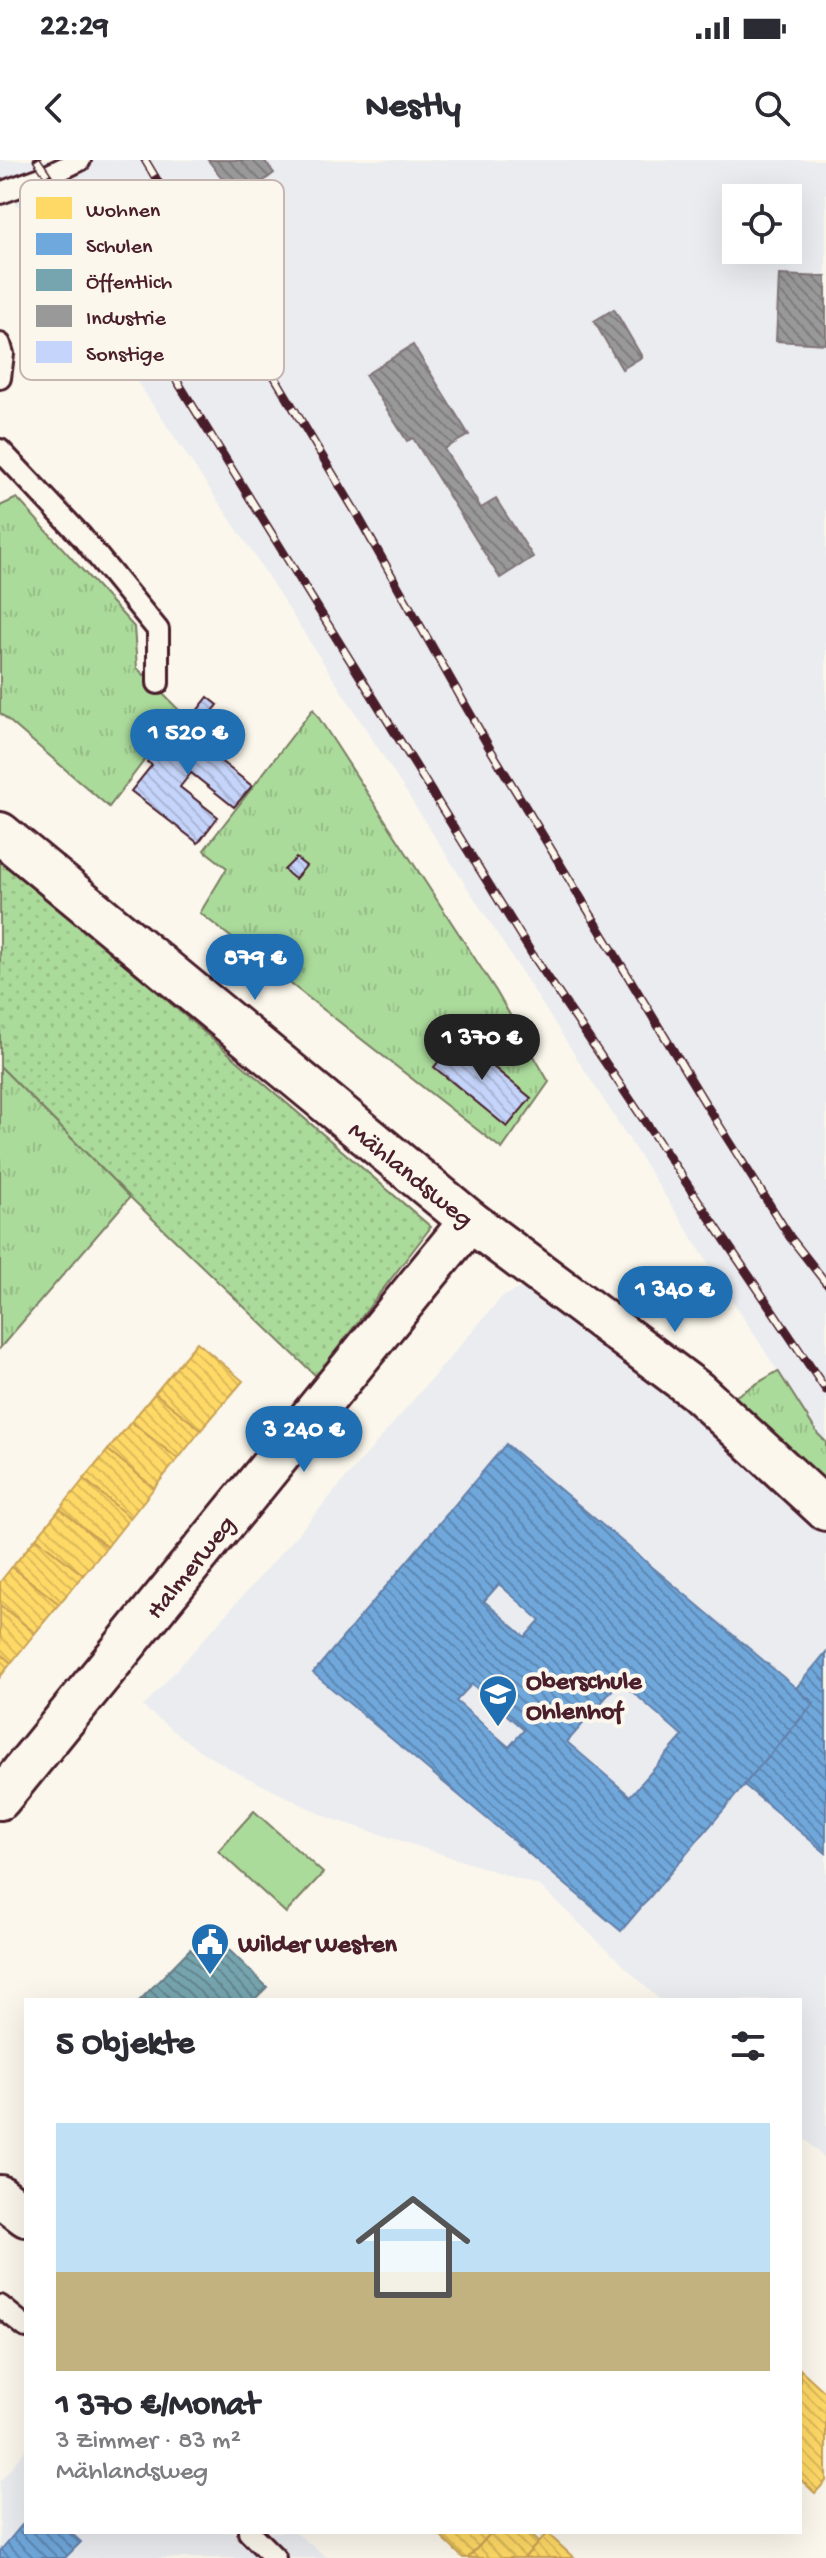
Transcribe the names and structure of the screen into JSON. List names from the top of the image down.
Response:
{
  "streets": {
    "street": ["Mählandsweg", "Halmerweg"]
  },
  "crossings": [
    ["Mählandsweg", "Halmerweg"]
  ],
  "places": {
    "school or university": ["Oberschule Ohlenhof"],
    "public building": ["Wilder Westen"]
  },
  "legend": [
    "Wohnen",
    "Schulen",
    "Öffentlich",
    "Industrie",
    "Sonstige"
  ],
  "page": {
    "status": "22:29",
    "header": "Nestly",
    "price": [
      "1 520 €",
      "879 €",
      "1 370 €",
      "1 340 €",
      "3 240 €"
    ],
    "heading": "5 Objekte",
    "list": [
      {
        "name": "1 370 €/Monat",
        "note": "3 Zimmer · 83 m² · Mählandsweg"
      }
    ]
  }
}
